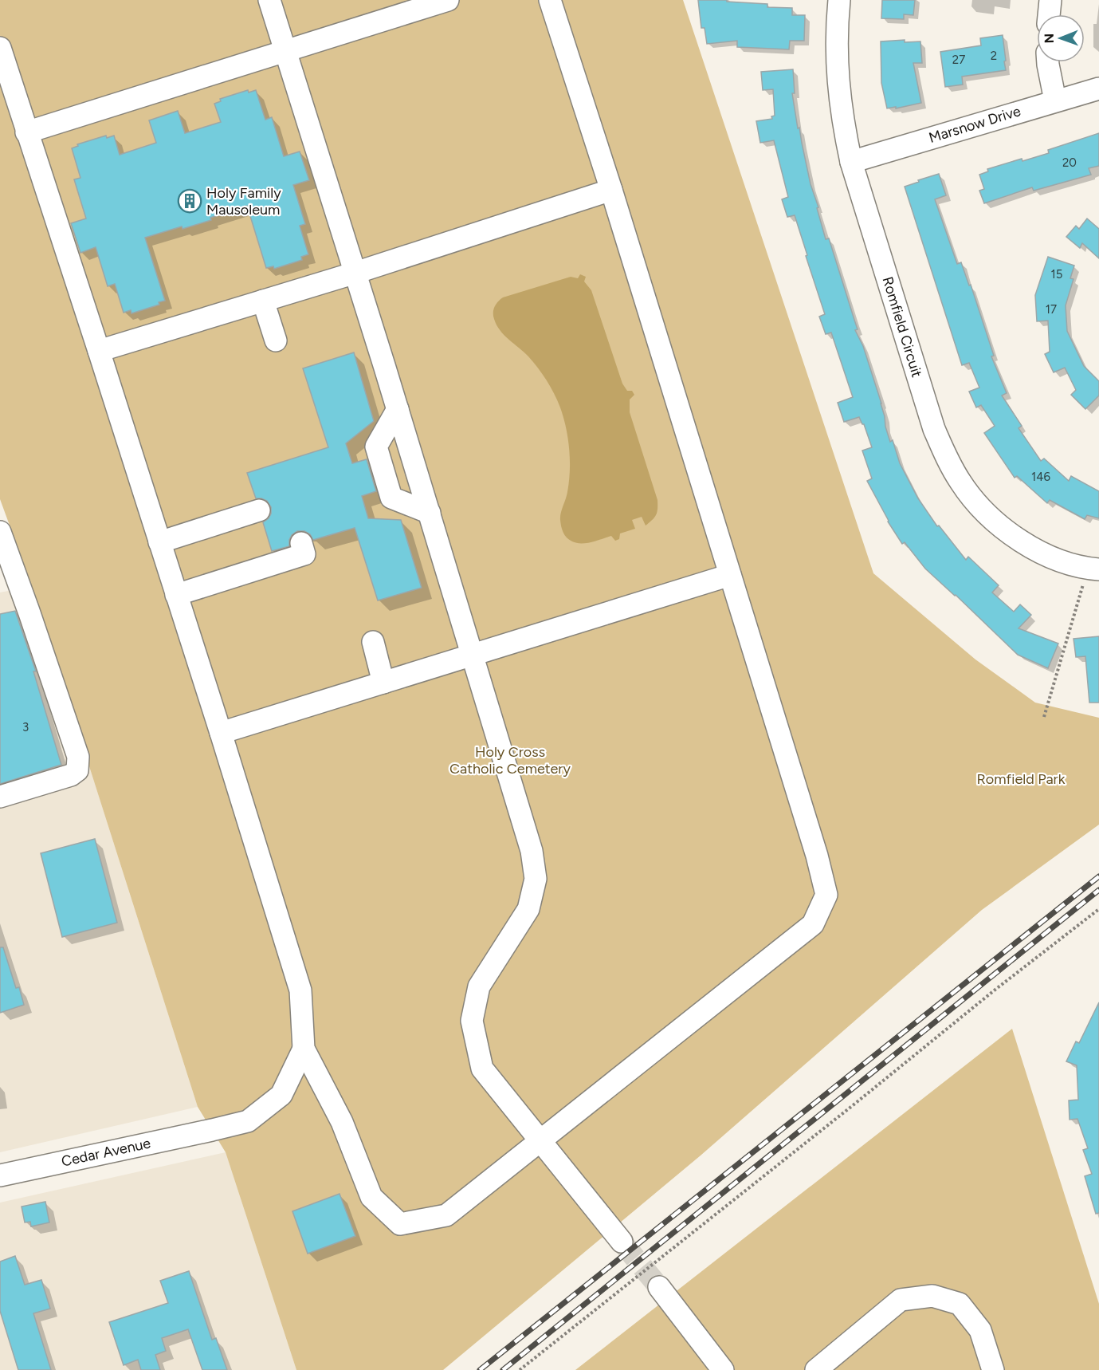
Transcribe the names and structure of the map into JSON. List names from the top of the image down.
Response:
{
  "streets": {
    "street": ["Marsnow Drive", "Romfield Circuit", "Cedar Avenue"]
  },
  "crossings": [
    ["Marsnow Drive", "Romfield Circuit"]
  ],
  "parks": ["Holy Cross Catholic Cemetery", "Romfield Park"],
  "places": {
    "building": ["Holy Family Mausoleum"]
  },
  "house_numbers": [
    "2",
    "27",
    "20",
    "15",
    "17",
    "146",
    "3"
  ],
  "north": "left"
}
